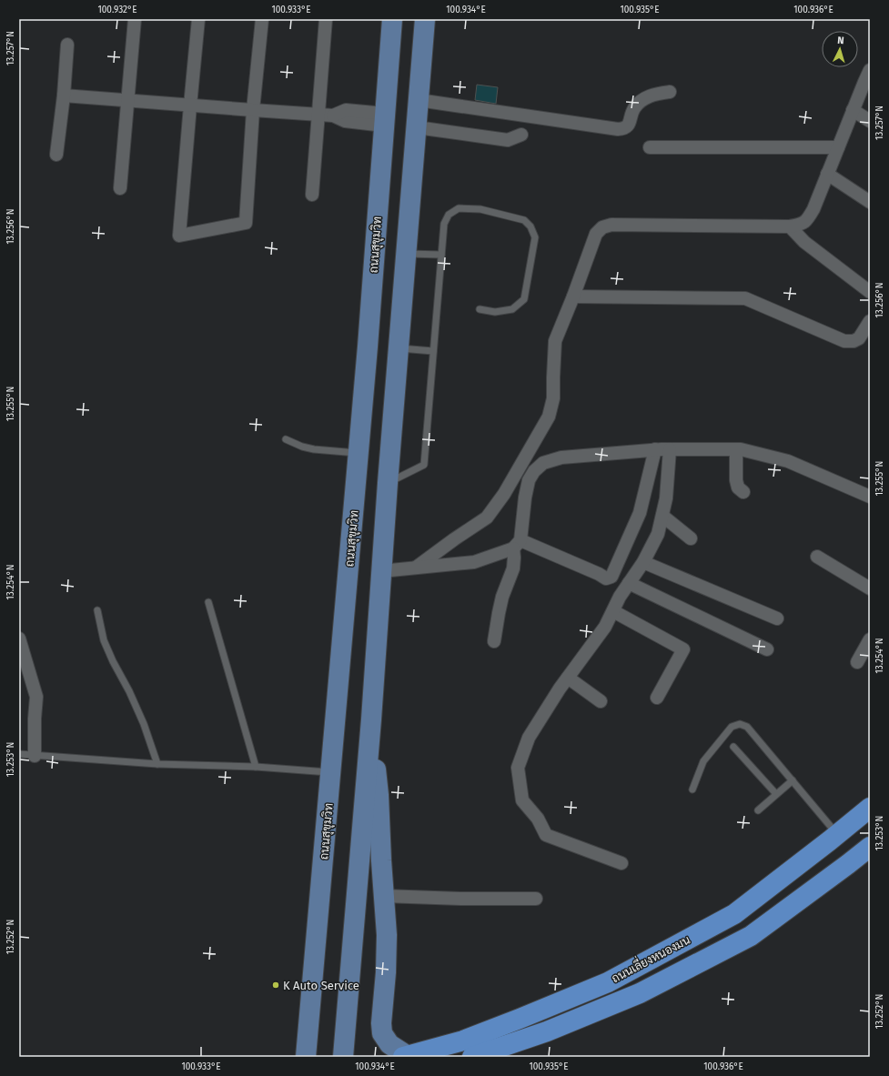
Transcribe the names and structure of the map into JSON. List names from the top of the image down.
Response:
{
  "streets": {
    "highway": ["ถนนเลี่ยงหนองมน"],
    "main road": ["ถนนสุขุมวิท"]
  },
  "places": ["K Auto Service"],
  "north": "top",
  "coordinates": [
    "100.932°E",
    "100.933°E",
    "100.934°E",
    "100.935°E",
    "100.936°E",
    "13.257°N",
    "13.256°N",
    "13.255°N",
    "13.254°N",
    "13.253°N",
    "13.252°N"
  ]
}
